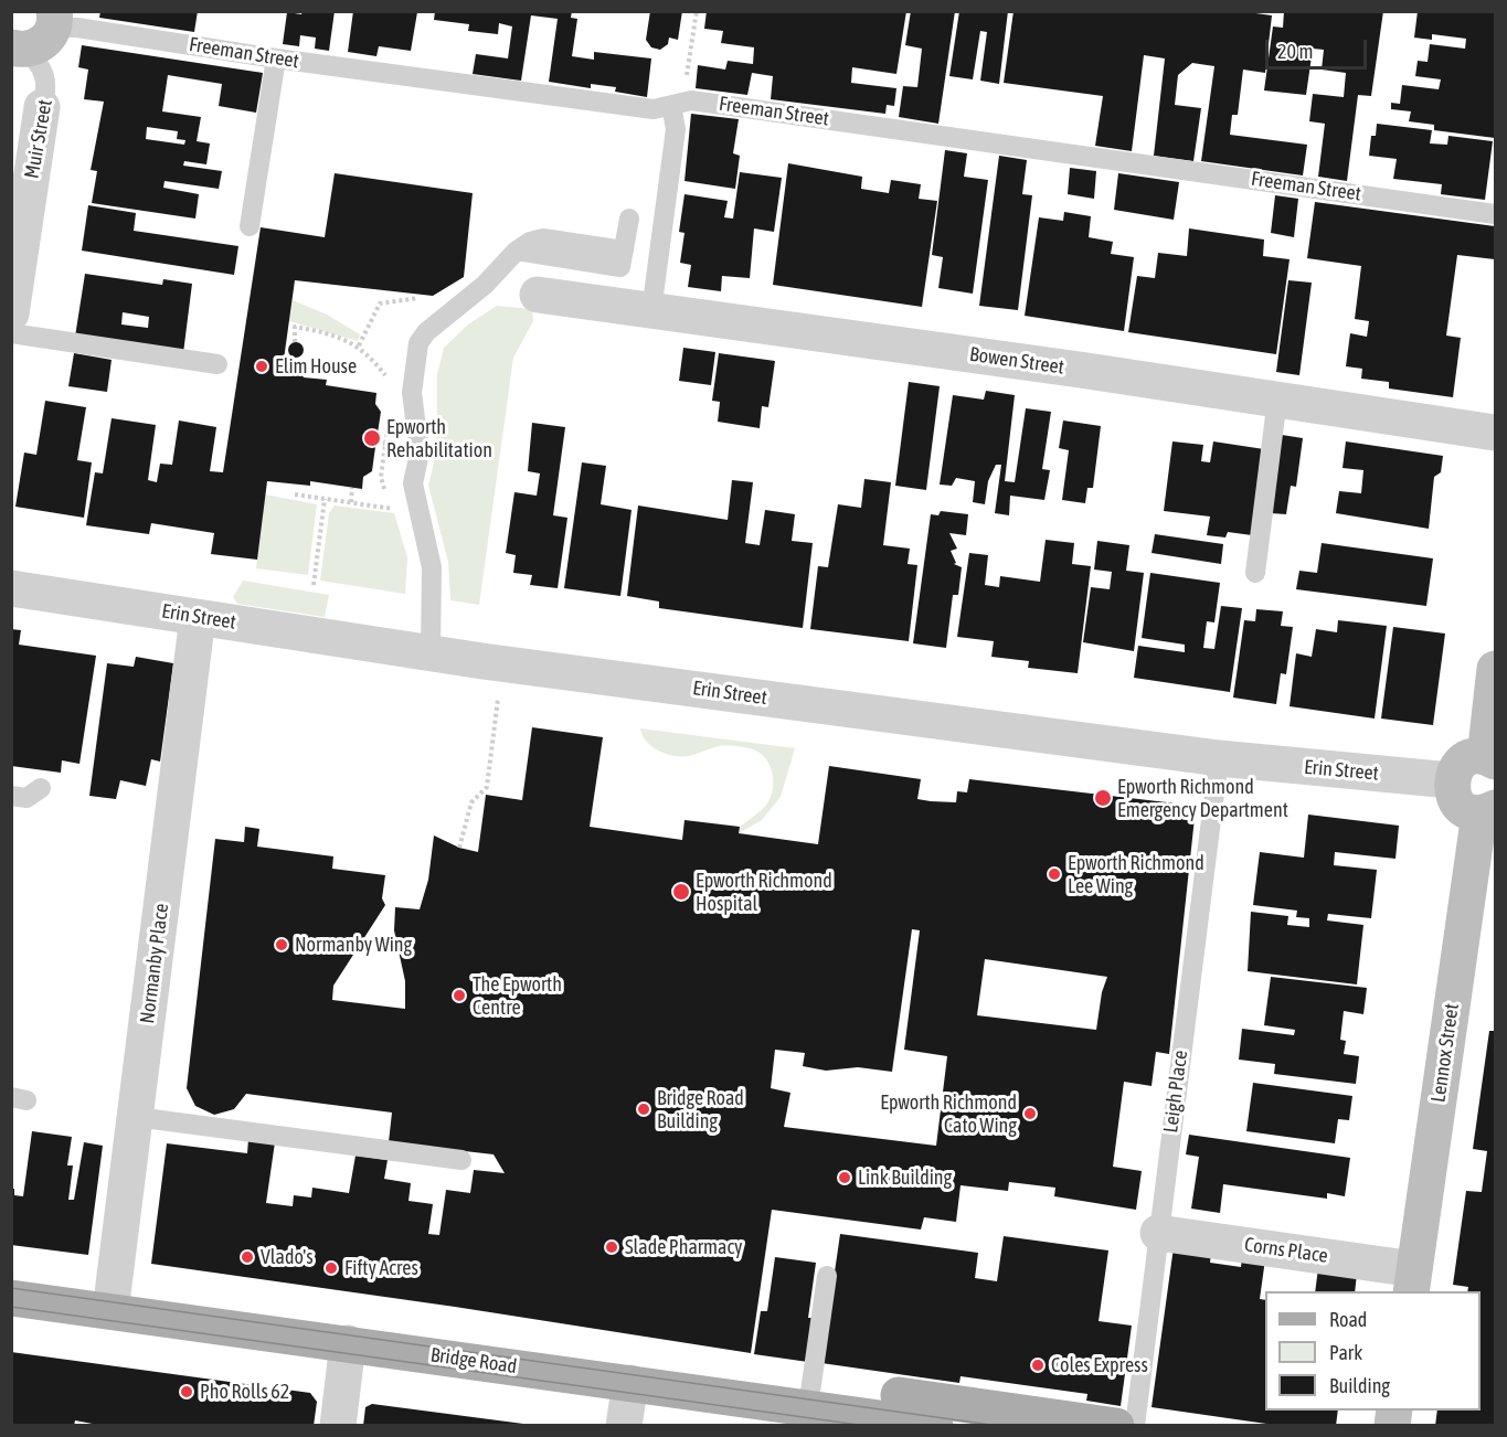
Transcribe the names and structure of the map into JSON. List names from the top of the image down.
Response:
{
  "streets": {
    "main road": ["Bridge Road"],
    "street": [
      "Muir Street",
      "Bowen Street",
      "Erin Street",
      "Normanby Place",
      "Lennox Street",
      "Corns Place"
    ],
    "lane": ["Freeman Street", "Leigh Place"]
  },
  "crossings": [
    ["Erin Street", "Normanby Place"],
    ["Erin Street", "Leigh Place"],
    ["Normanby Place", "Bridge Road"],
    ["Lennox Street", "Corns Place"],
    ["Leigh Place", "Corns Place"]
  ],
  "places": [
    "Elim House",
    "Epworth Rehabilitation",
    "Epworth Richmond Emergency Department",
    "Epworth Richmond Lee Wing",
    "Epworth Richmond Hospital",
    "Normanby Wing",
    "The Epworth Centre",
    "Bridge Road Building",
    "Epworth Richmond Cato Wing",
    "Link Building",
    "Slade Pharmacy",
    "Vlado's",
    "Fifty Acres",
    "Coles Express",
    "Pho Rolls 62"
  ],
  "legend": ["Road", "Park", "Building"],
  "scale_bar": "20 m"
}
